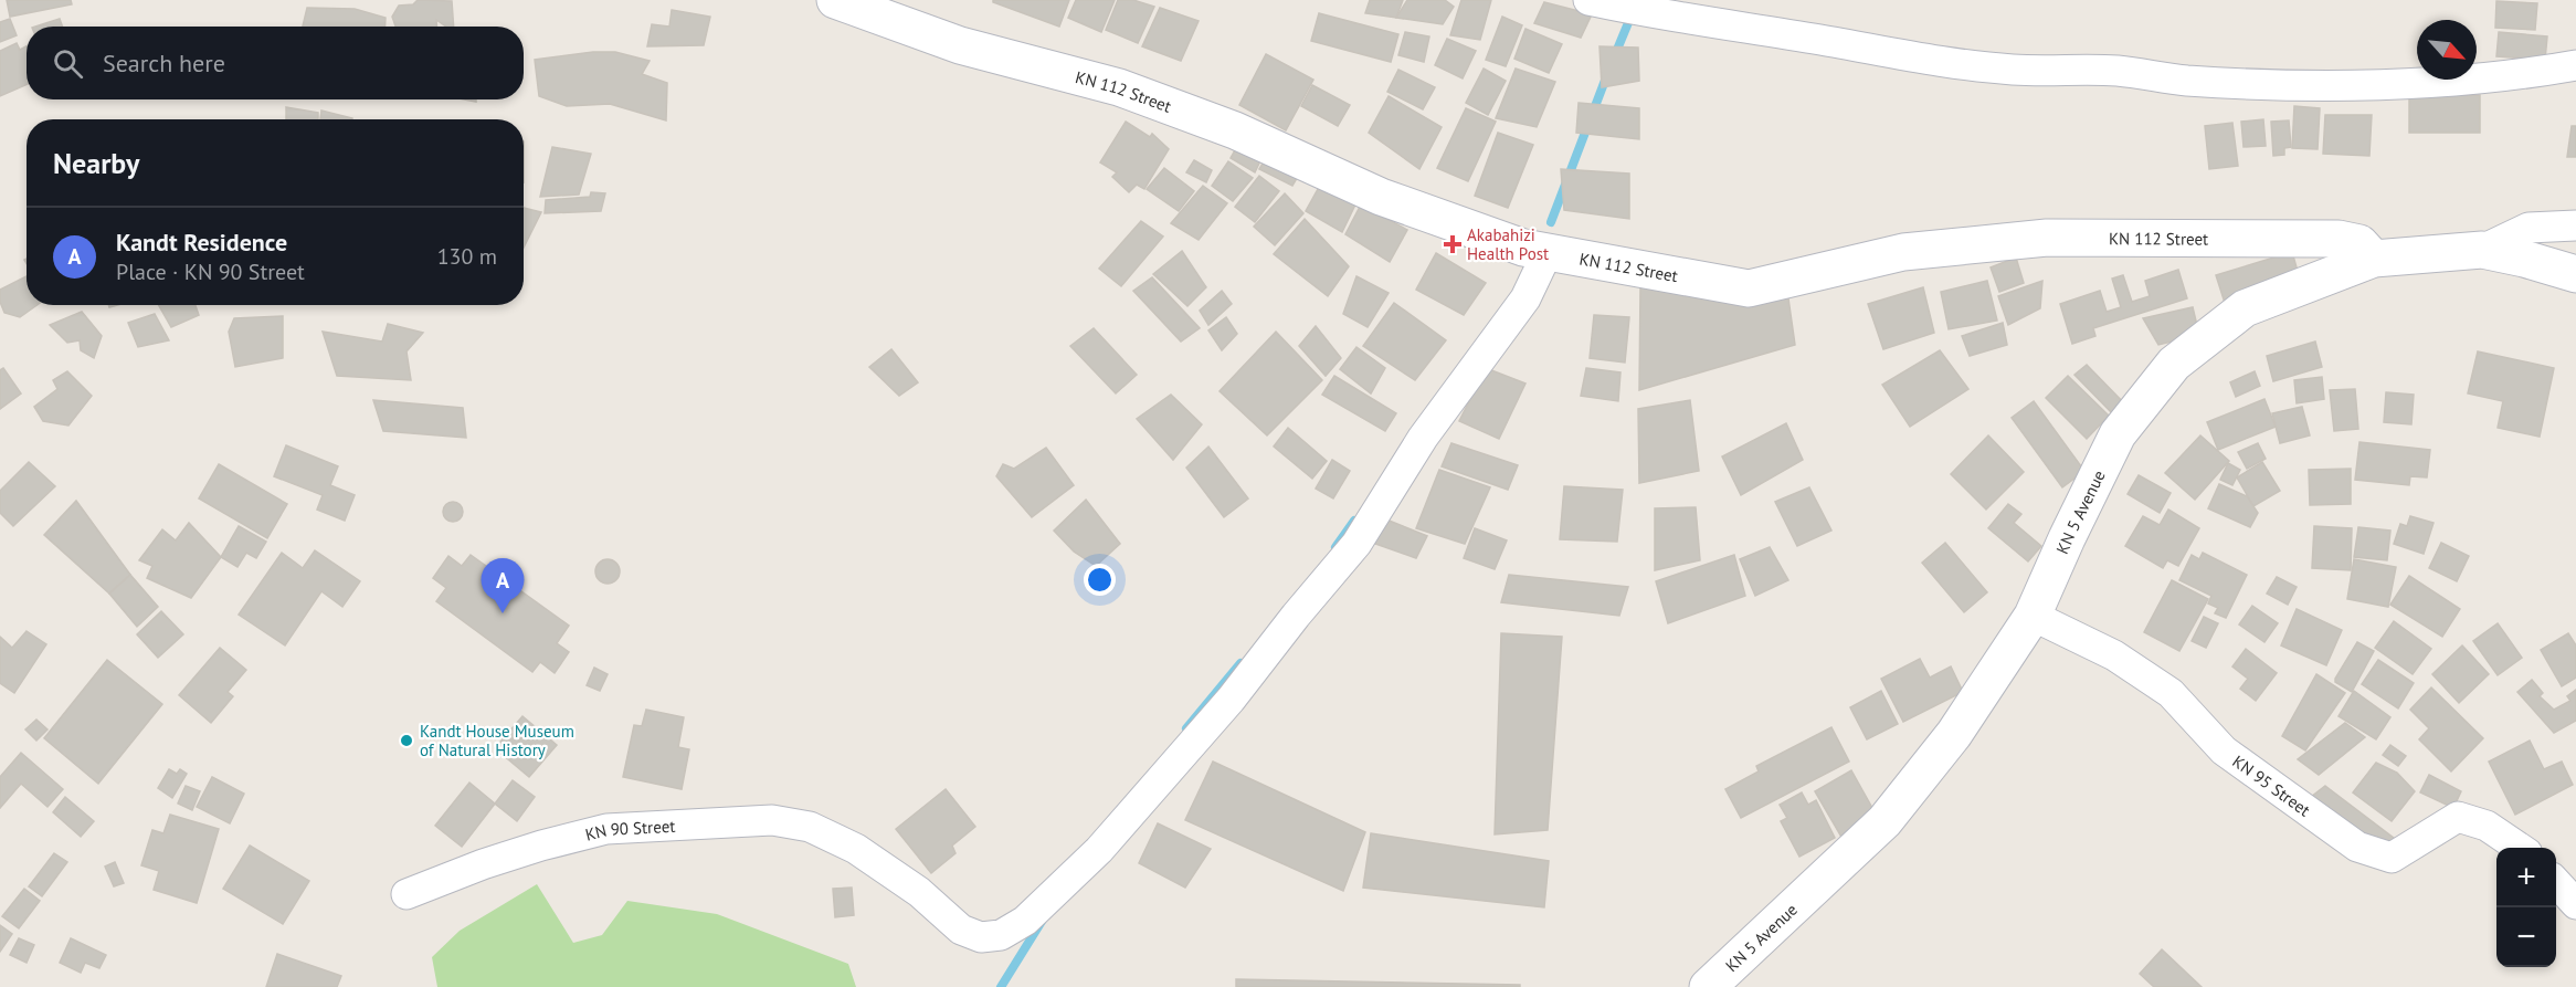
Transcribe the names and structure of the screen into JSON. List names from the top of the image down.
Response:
{
  "streets": {
    "street": [
      "KN 112 Street",
      "KN 5 Avenue",
      "KN 95 Street",
      "KN 90 Street"
    ]
  },
  "crossings": [
    ["KN 112 Street", "KN 5 Avenue"],
    ["KN 112 Street", "KN 90 Street"],
    ["KN 5 Avenue", "KN 95 Street"]
  ],
  "places": {
    "health": ["Akabahizi Health Post"],
    "other": ["Kandt House Museum of Natural History"]
  },
  "north": "bottom right",
  "page": {
    "search": "Search here",
    "heading": "Nearby",
    "list": [
      {
        "mark": "A",
        "name": "Kandt Residence",
        "note": "Place · KN 90 Street",
        "value": "130 m"
      }
    ],
    "pins": "A",
    "map_buttons": ["+", "−"]
  }
}
